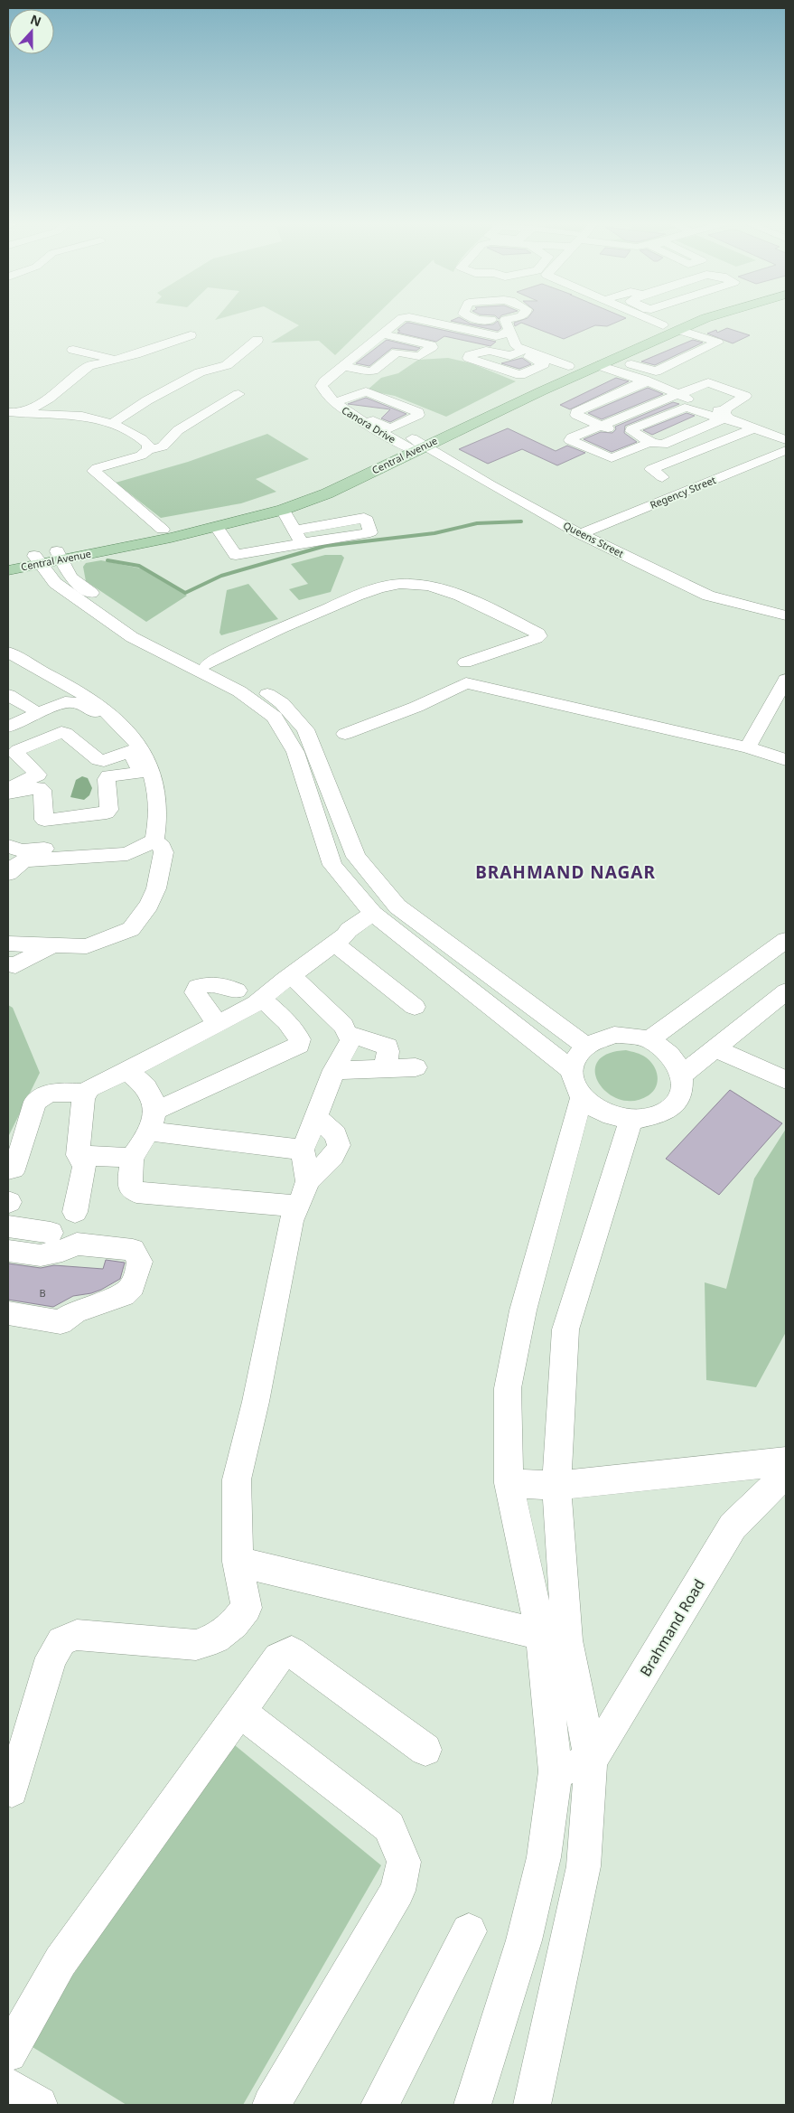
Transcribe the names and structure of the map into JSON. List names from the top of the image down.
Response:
{
  "streets": {
    "main road": ["Central Avenue"],
    "street": [
      "Canora Drive",
      "Regency Street",
      "Queens Street",
      "Brahmand Road"
    ]
  },
  "crossings": [
    ["Canora Drive", "Central Avenue"],
    ["Canora Drive", "Queens Street"],
    ["Central Avenue", "Queens Street"],
    ["Regency Street", "Queens Street"]
  ],
  "districts": ["BRAHMAND NAGAR"],
  "house_numbers": ["B"],
  "north": "top"
}
